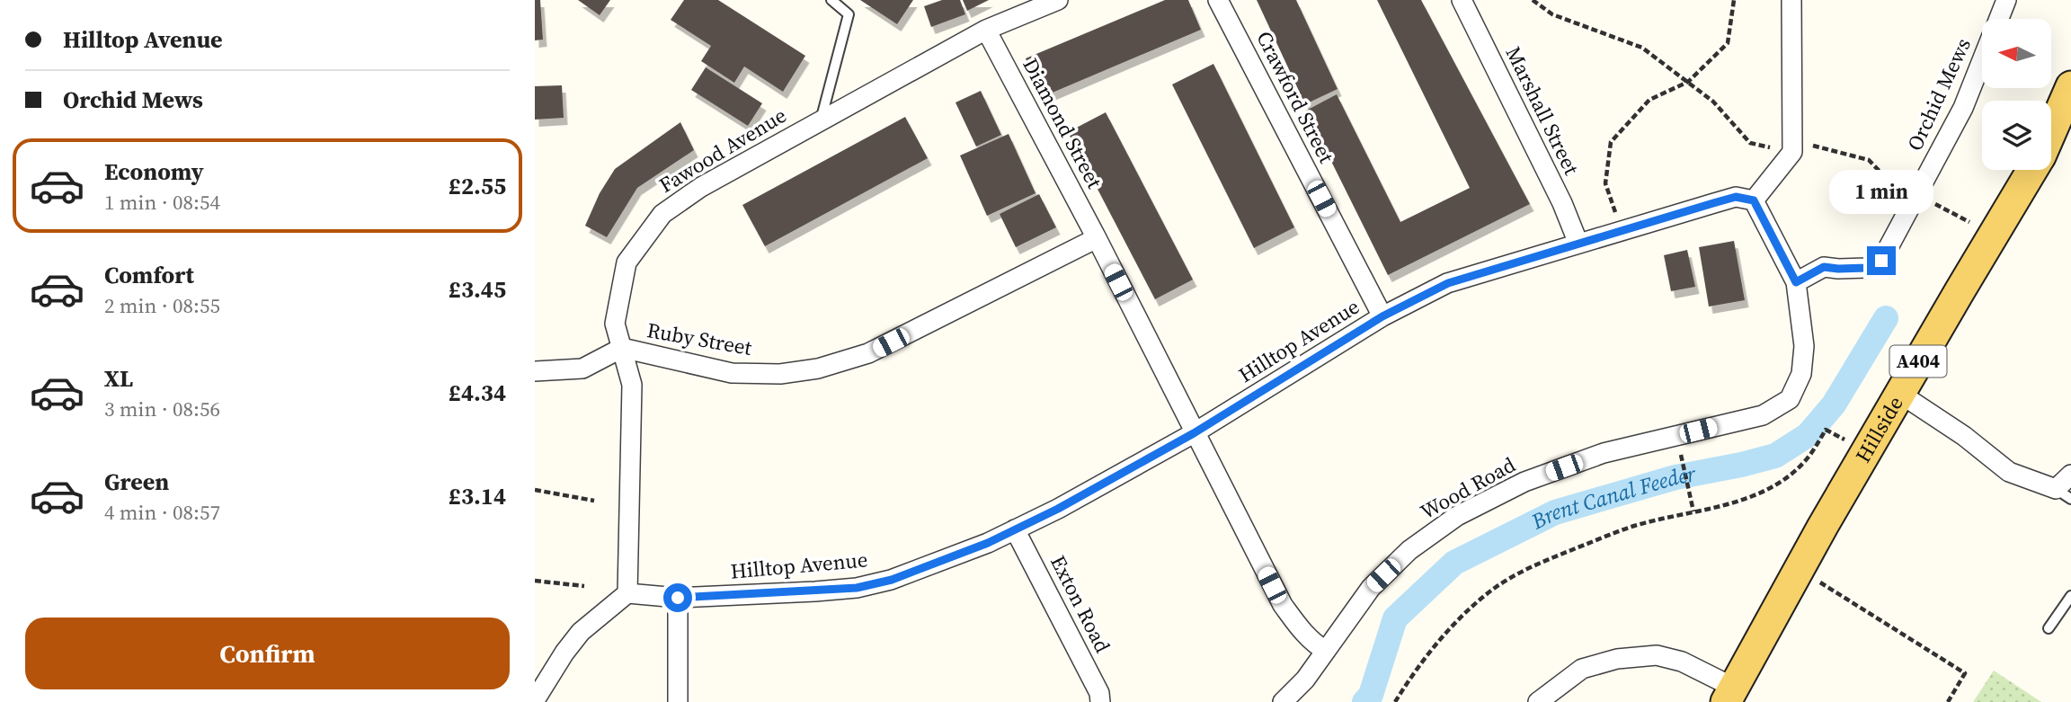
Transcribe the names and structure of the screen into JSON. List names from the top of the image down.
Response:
{
  "streets": {
    "main road": ["A404", "Hillside"],
    "street": [
      "Orchid Mews",
      "Crawford Street",
      "Marshall Street",
      "Diamond Street",
      "Fawood Avenue",
      "Ruby Street",
      "Hilltop Avenue",
      "Wood Road",
      "Exton Road"
    ]
  },
  "crossings": [
    ["Orchid Mews", "Wood Road"],
    ["Crawford Street", "Hilltop Avenue"],
    ["Marshall Street", "Hilltop Avenue"],
    ["Diamond Street", "Fawood Avenue"],
    ["Diamond Street", "Ruby Street"],
    ["Diamond Street", "Hilltop Avenue"],
    ["Diamond Street", "Wood Road"],
    ["Fawood Avenue", "Ruby Street"],
    ["Fawood Avenue", "Hilltop Avenue"],
    ["Hilltop Avenue", "Wood Road"],
    ["Hilltop Avenue", "Exton Road"]
  ],
  "water": ["Brent Canal Feeder"],
  "north": "left",
  "page": {
    "banner": ["Hilltop Avenue", "Orchid Mews"],
    "list": [
      {
        "name": "Economy",
        "note": "1 min · 08:54",
        "value": "£2.55"
      },
      {
        "name": "Comfort",
        "note": "2 min · 08:55",
        "value": "£3.45"
      },
      {
        "name": "XL",
        "note": "3 min · 08:56",
        "value": "£4.34"
      },
      {
        "name": "Green",
        "note": "4 min · 08:57",
        "value": "£3.14"
      }
    ],
    "bubble": "1 min",
    "buttons": "Confirm"
  }
}
